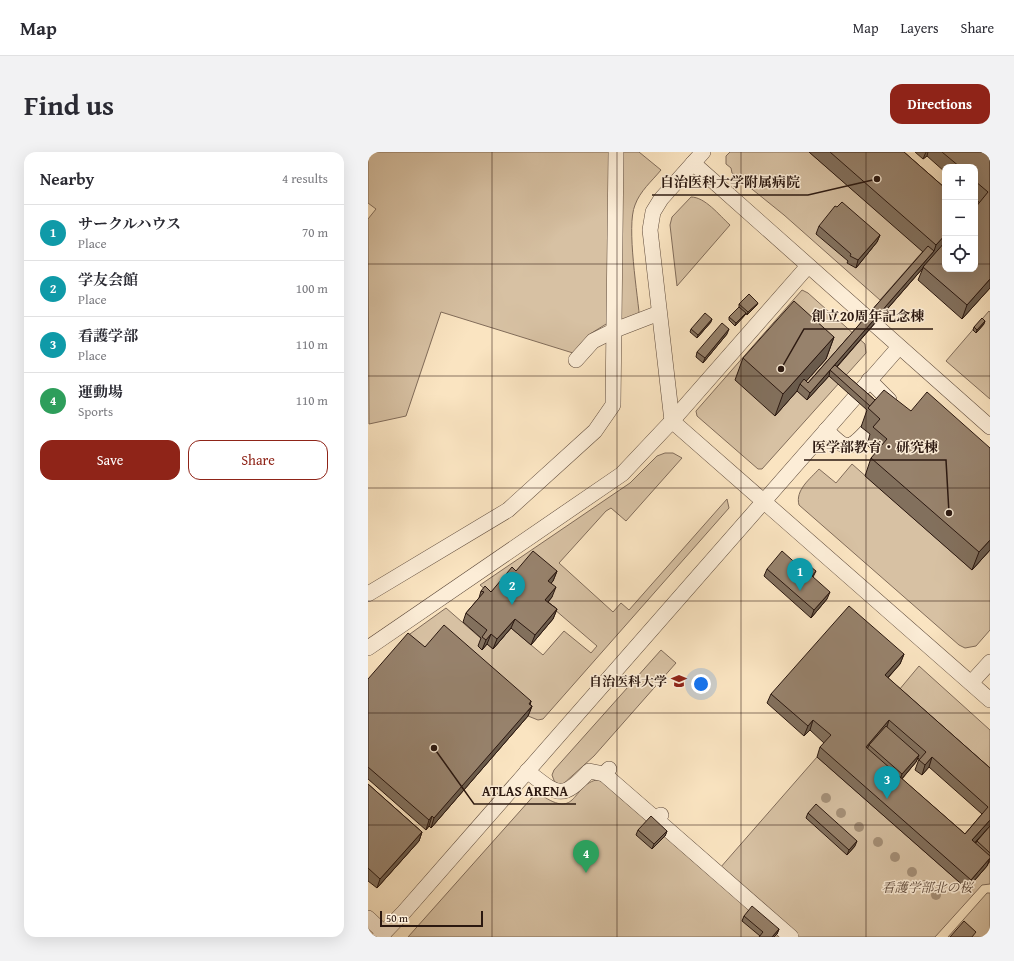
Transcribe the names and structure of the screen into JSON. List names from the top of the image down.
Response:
{
  "parks": ["看護学部北の桜"],
  "places": {
    "other": [
      "自治医科大学附属病院",
      "創立20周年記念棟",
      "医学部教育・研究棟",
      "ATLAS ARENA"
    ],
    "school or university": ["自治医科大学"]
  },
  "scale_bar": "50 m",
  "page": {
    "header": "Map",
    "nav": ["Map", "Layers", "Share"],
    "title": "Find us",
    "buttons": [
      "Directions",
      ["Save", "Share"]
    ],
    "heading": ["Nearby", "4 results"],
    "map_buttons": ["+", "−"],
    "list": [
      {
        "mark": "1",
        "name": "サークルハウス",
        "note": "Place",
        "value": "70 m"
      },
      {
        "mark": "2",
        "name": "学友会館",
        "note": "Place",
        "value": "100 m"
      },
      {
        "mark": "3",
        "name": "看護学部",
        "note": "Place",
        "value": "110 m"
      },
      {
        "mark": "4",
        "name": "運動場",
        "note": "Sports",
        "value": "110 m"
      }
    ],
    "pins": [
      "1",
      "2",
      "3",
      "4"
    ],
    "scale": "50 m"
  }
}
